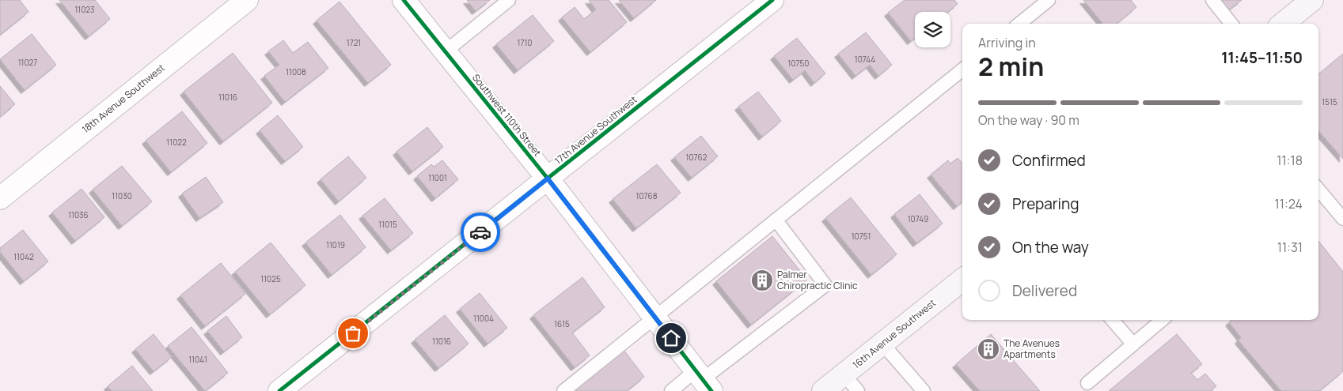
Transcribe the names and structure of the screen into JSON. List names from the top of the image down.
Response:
{
  "streets": {
    "main road": ["16th Avenue Southwest"],
    "street": ["18th Avenue Southwest", "Southwest 110th Street", "17th Avenue Southwest"]
  },
  "crossings": [
    ["Southwest 110th Street", "17th Avenue Southwest"]
  ],
  "places": {
    "building": ["Palmer Chiropractic Clinic", "The Avenues Apartments"]
  },
  "house_numbers": [
    "11023",
    "1721",
    "1710",
    "10744",
    "11027",
    "10750",
    "11008",
    "11016",
    "1515",
    "11022",
    "10762",
    "11001",
    "11030",
    "10768",
    "11036",
    "10749",
    "11015",
    "10751",
    "11019",
    "11042",
    "11025",
    "11004",
    "1615",
    "11016",
    "11041"
  ],
  "page": {
    "heading": ["2 min", "Arriving in", "11:45–11:50"],
    "bar": "On the way · 90 m",
    "list": [
      ["Confirmed", "11:18"],
      ["Preparing", "11:24"],
      ["On the way", "11:31"],
      "Delivered"
    ]
  }
}
